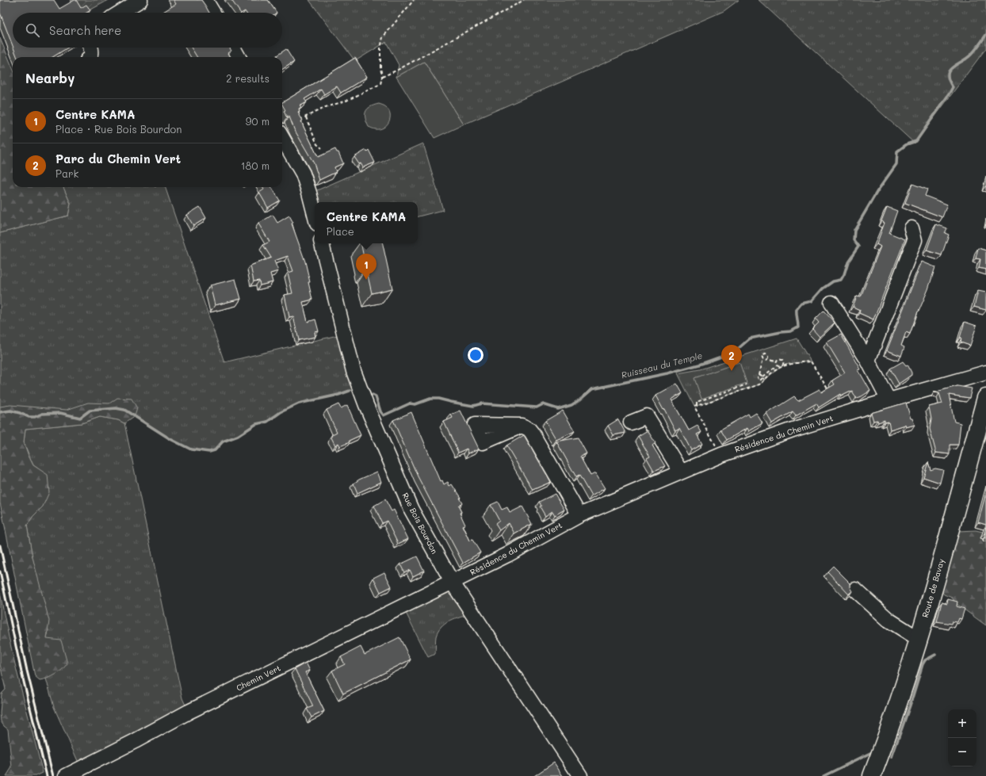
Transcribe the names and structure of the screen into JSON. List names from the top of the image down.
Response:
{
  "streets": {
    "main road": ["Route de Bavay"],
    "street": ["Résidence du Chemin Vert", "Rue Bois Bourdon", "Chemin Vert"]
  },
  "crossings": [
    ["Résidence du Chemin Vert", "Rue Bois Bourdon"],
    ["Résidence du Chemin Vert", "Chemin Vert"],
    ["Rue Bois Bourdon", "Chemin Vert"]
  ],
  "water": ["Ruisseau du Temple"],
  "page": {
    "search": "Search here",
    "heading": ["Nearby", "2 results"],
    "list": [
      {
        "mark": "1",
        "name": "Centre KAMA",
        "note": "Place · Rue Bois Bourdon",
        "value": "90 m"
      },
      {
        "mark": "2",
        "name": "Parc du Chemin Vert",
        "note": "Park",
        "value": "180 m"
      }
    ],
    "popup": ["Centre KAMA", "Place"],
    "pins": ["1", "2"],
    "map_buttons": ["+", "−"]
  }
}
